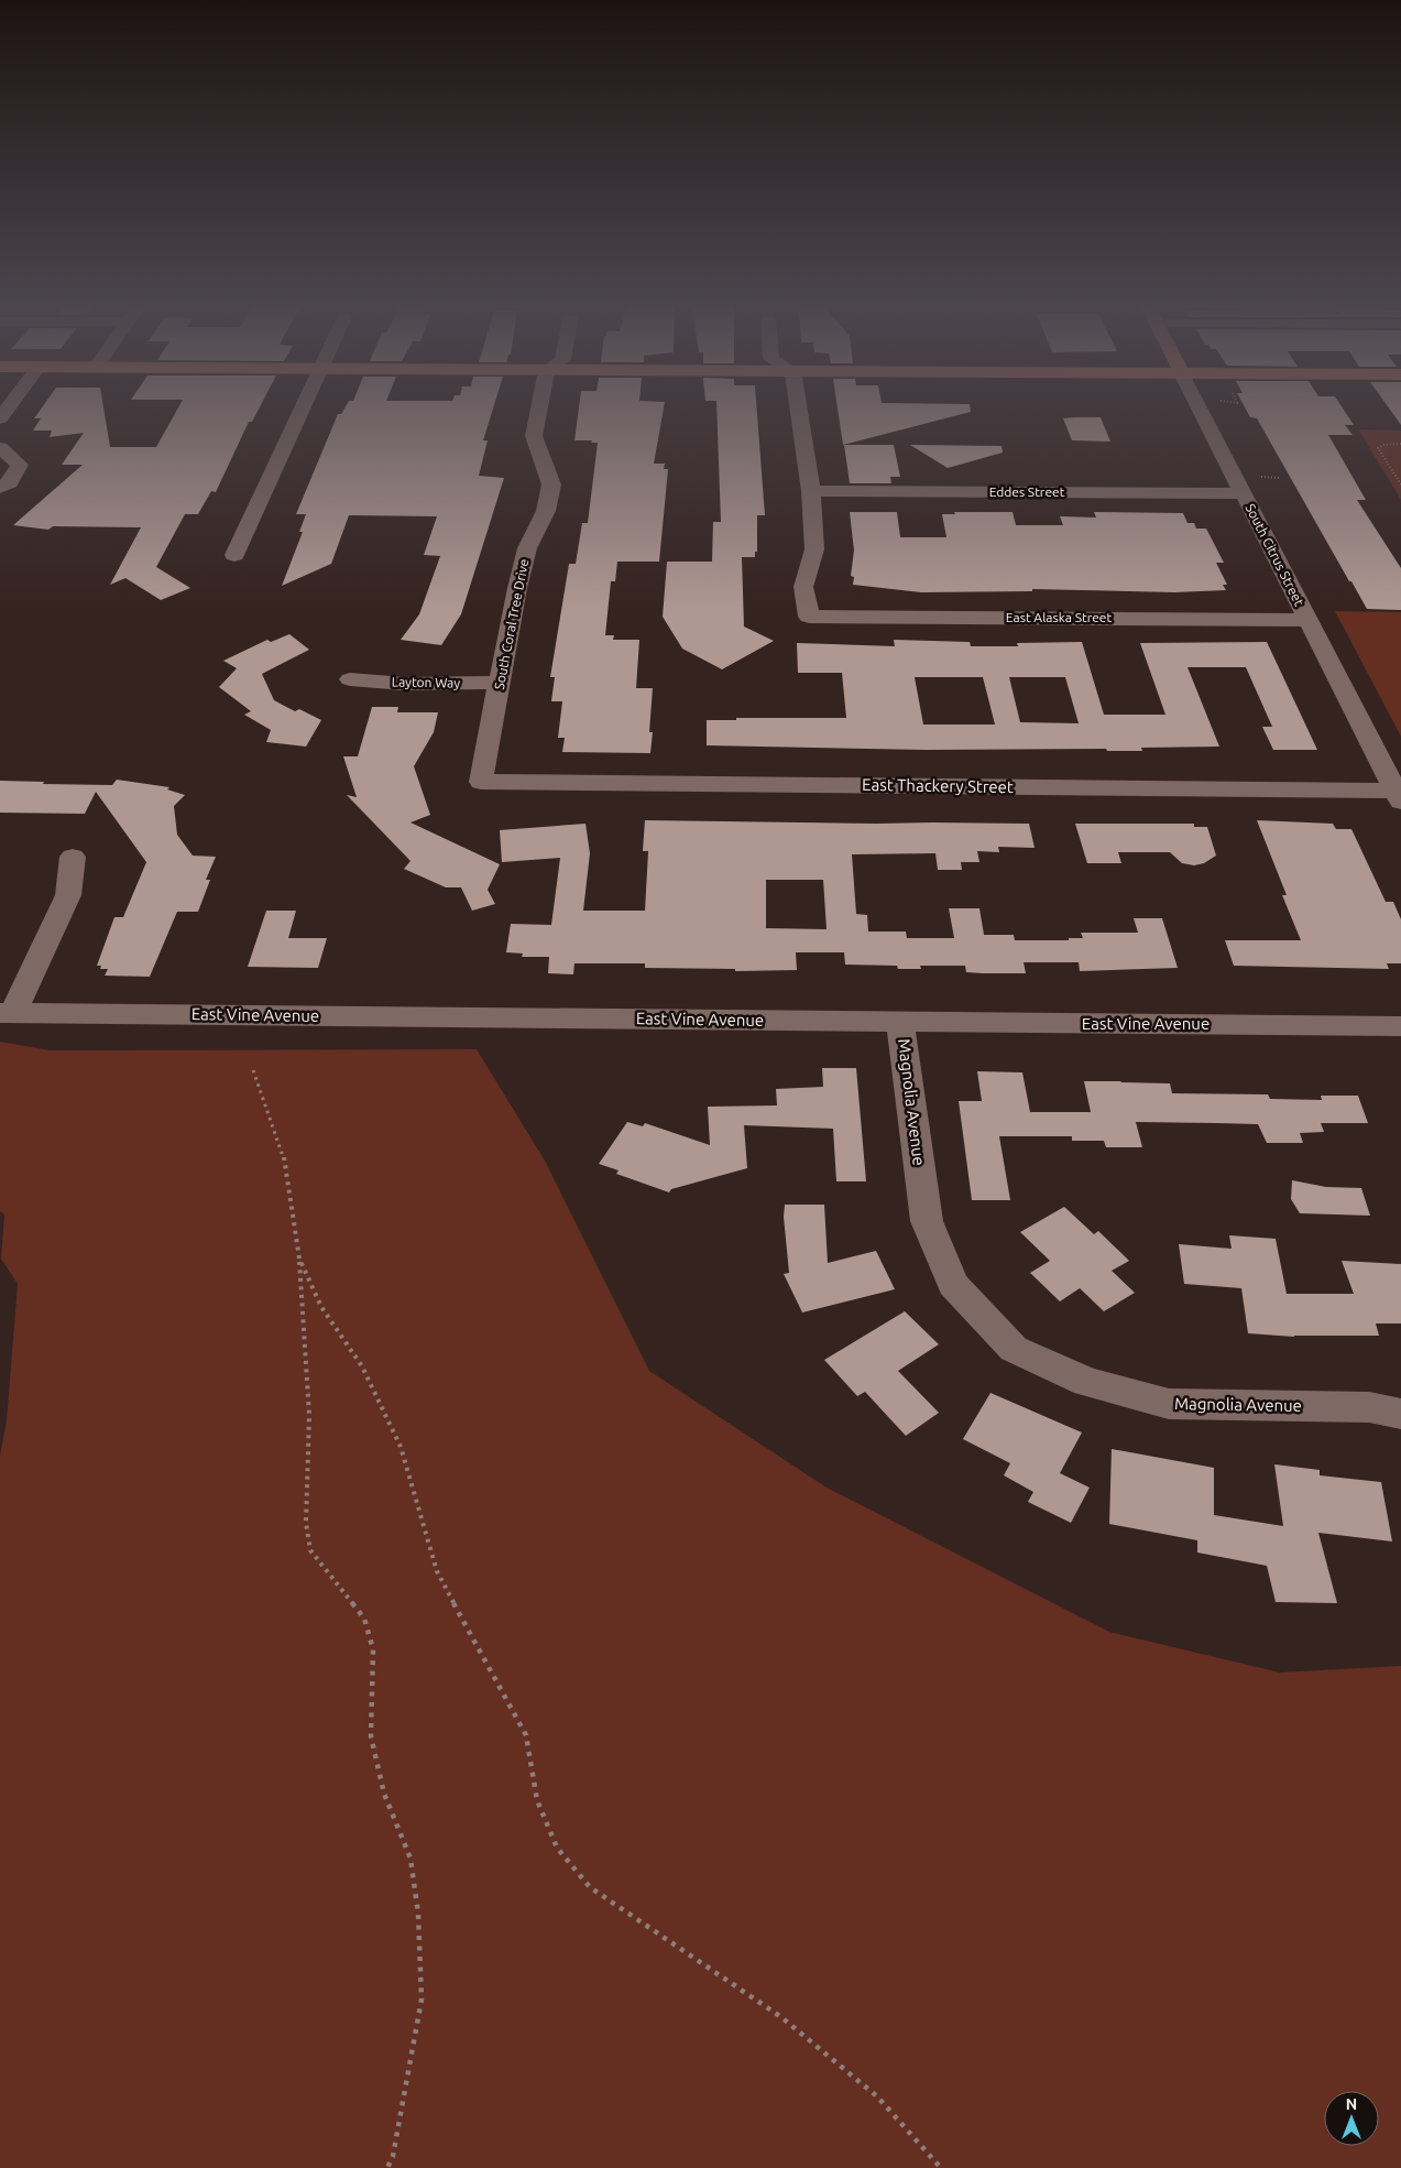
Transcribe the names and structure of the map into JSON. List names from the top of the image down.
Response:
{
  "streets": {
    "street": [
      "Eddes Street",
      "South Citrus Street",
      "East Alaska Street",
      "South Coral Tree Drive",
      "Layton Way",
      "East Thackery Street",
      "East Vine Avenue",
      "Magnolia Avenue"
    ]
  },
  "crossings": [
    ["Eddes Street", "South Citrus Street"],
    ["Eddes Street", "East Alaska Street"],
    ["South Citrus Street", "East Alaska Street"],
    ["South Citrus Street", "East Thackery Street"],
    ["South Coral Tree Drive", "Layton Way"],
    ["South Coral Tree Drive", "East Thackery Street"],
    ["East Vine Avenue", "Magnolia Avenue"]
  ],
  "north": "top"
}
